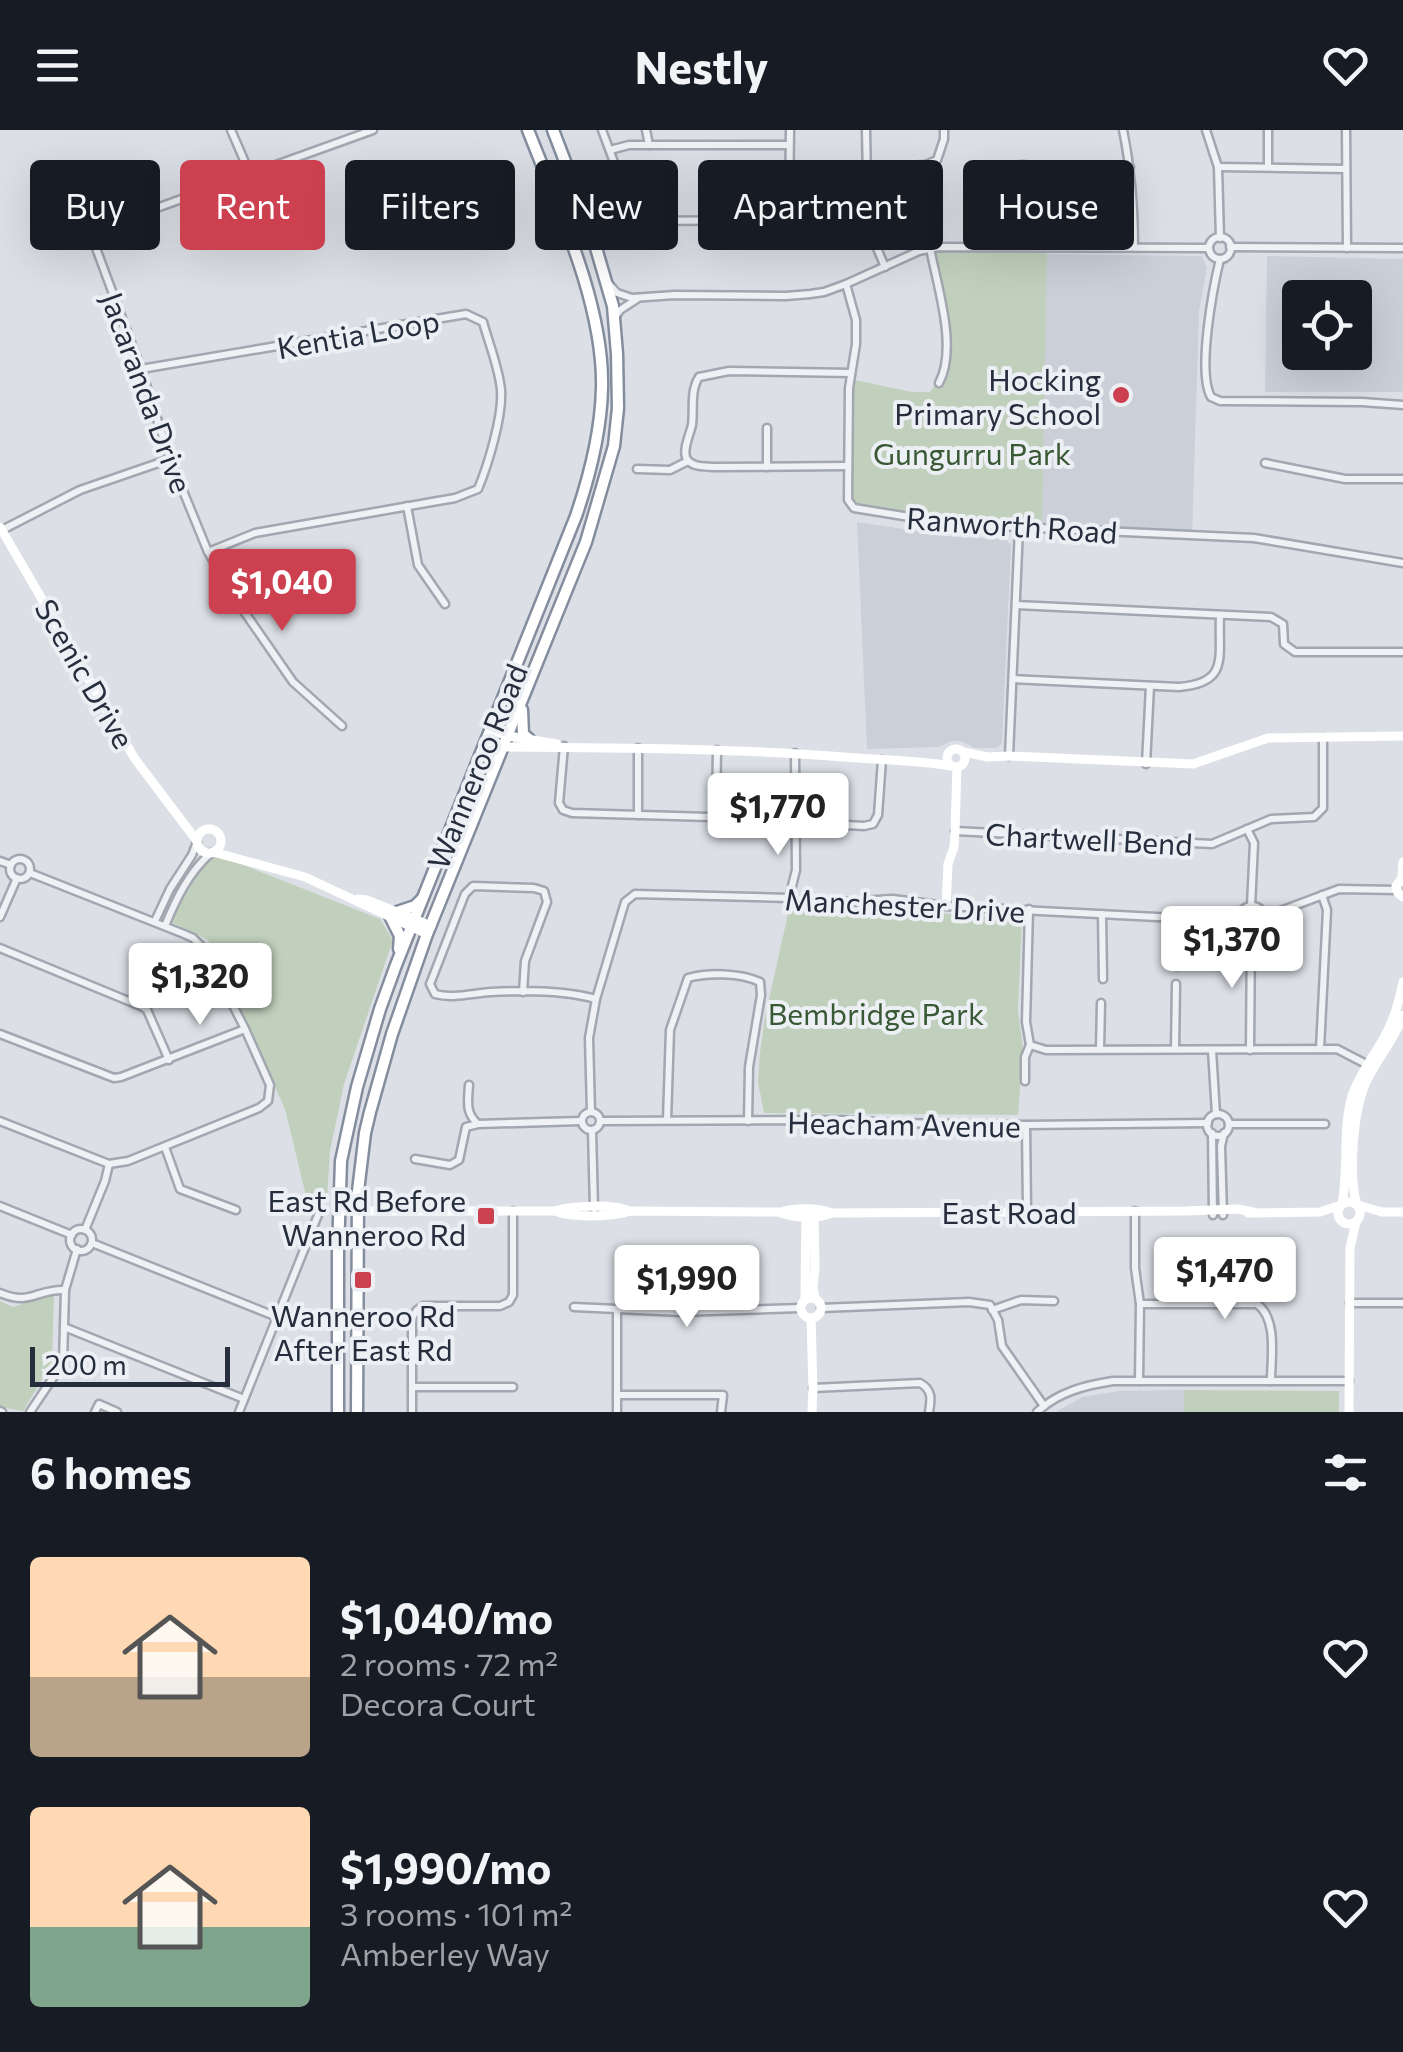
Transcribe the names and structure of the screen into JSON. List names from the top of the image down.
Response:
{
  "streets": {
    "highway": ["Wanneroo Road"],
    "street": [
      "Kentia Loop",
      "Jacaranda Drive",
      "Ranworth Road",
      "Scenic Drive",
      "Chartwell Bend",
      "Manchester Drive",
      "Heacham Avenue",
      "East Road"
    ]
  },
  "crossings": [
    ["Kentia Loop", "Jacaranda Drive"],
    ["Wanneroo Road", "East Road"],
    ["Manchester Drive", "Heacham Avenue"]
  ],
  "parks": ["Gungurru Park", "Bembridge Park"],
  "places": {
    "other": ["Hocking Primary School"],
    "transit": ["East Rd Before Wanneroo Rd", "Wanneroo Rd After East Rd"]
  },
  "scale_bar": "200 m",
  "page": {
    "header": "Nestly",
    "chip": [
      "Buy",
      "Rent",
      "Filters",
      "New",
      "Apartment",
      "House"
    ],
    "price": [
      "$1,040",
      "$1,770",
      "$1,370",
      "$1,320",
      "$1,470",
      "$1,990"
    ],
    "scale": "200 m",
    "heading": "6 homes",
    "list": [
      {
        "name": "$1,040/mo",
        "note": "2 rooms · 72 m² · Decora Court"
      },
      {
        "name": "$1,990/mo",
        "note": "3 rooms · 101 m² · Amberley Way"
      }
    ]
  }
}
